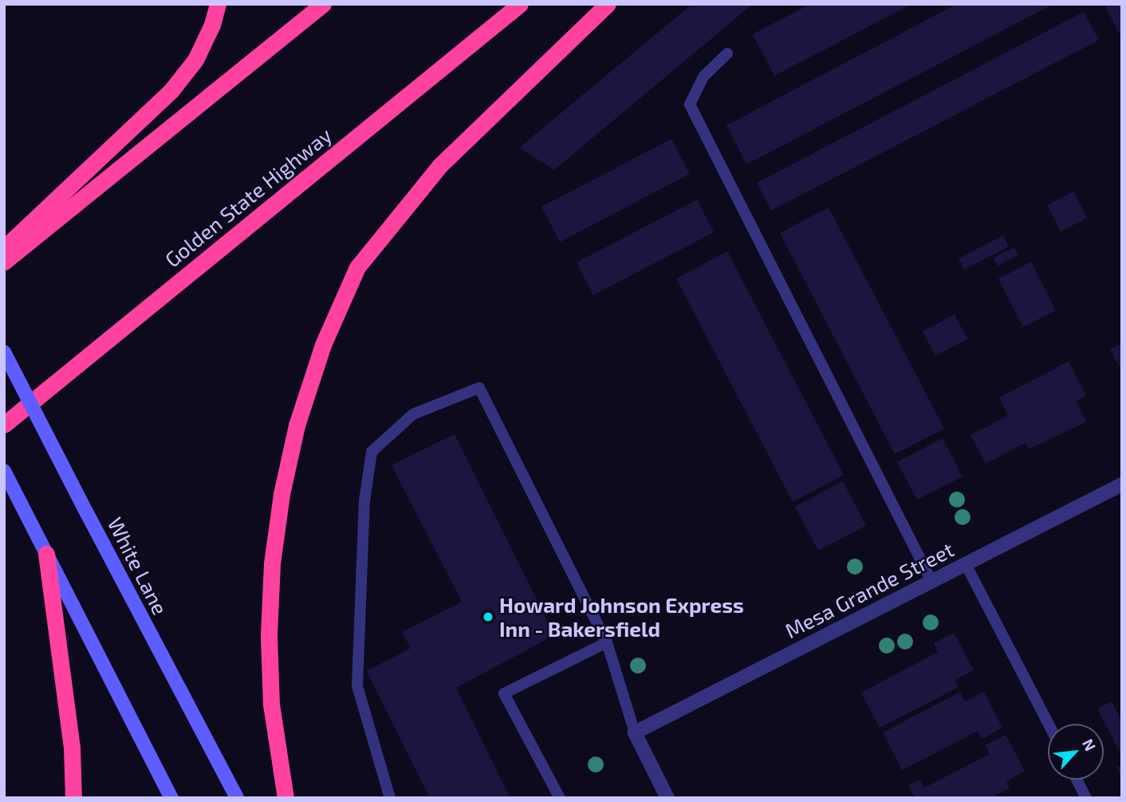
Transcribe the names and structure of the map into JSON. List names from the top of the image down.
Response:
{
  "streets": {
    "highway": ["Golden State Highway"],
    "main road": ["White Lane"],
    "street": ["Mesa Grande Street"]
  },
  "places": ["Howard Johnson Express Inn - Bakersfield"],
  "north": "top right"
}
